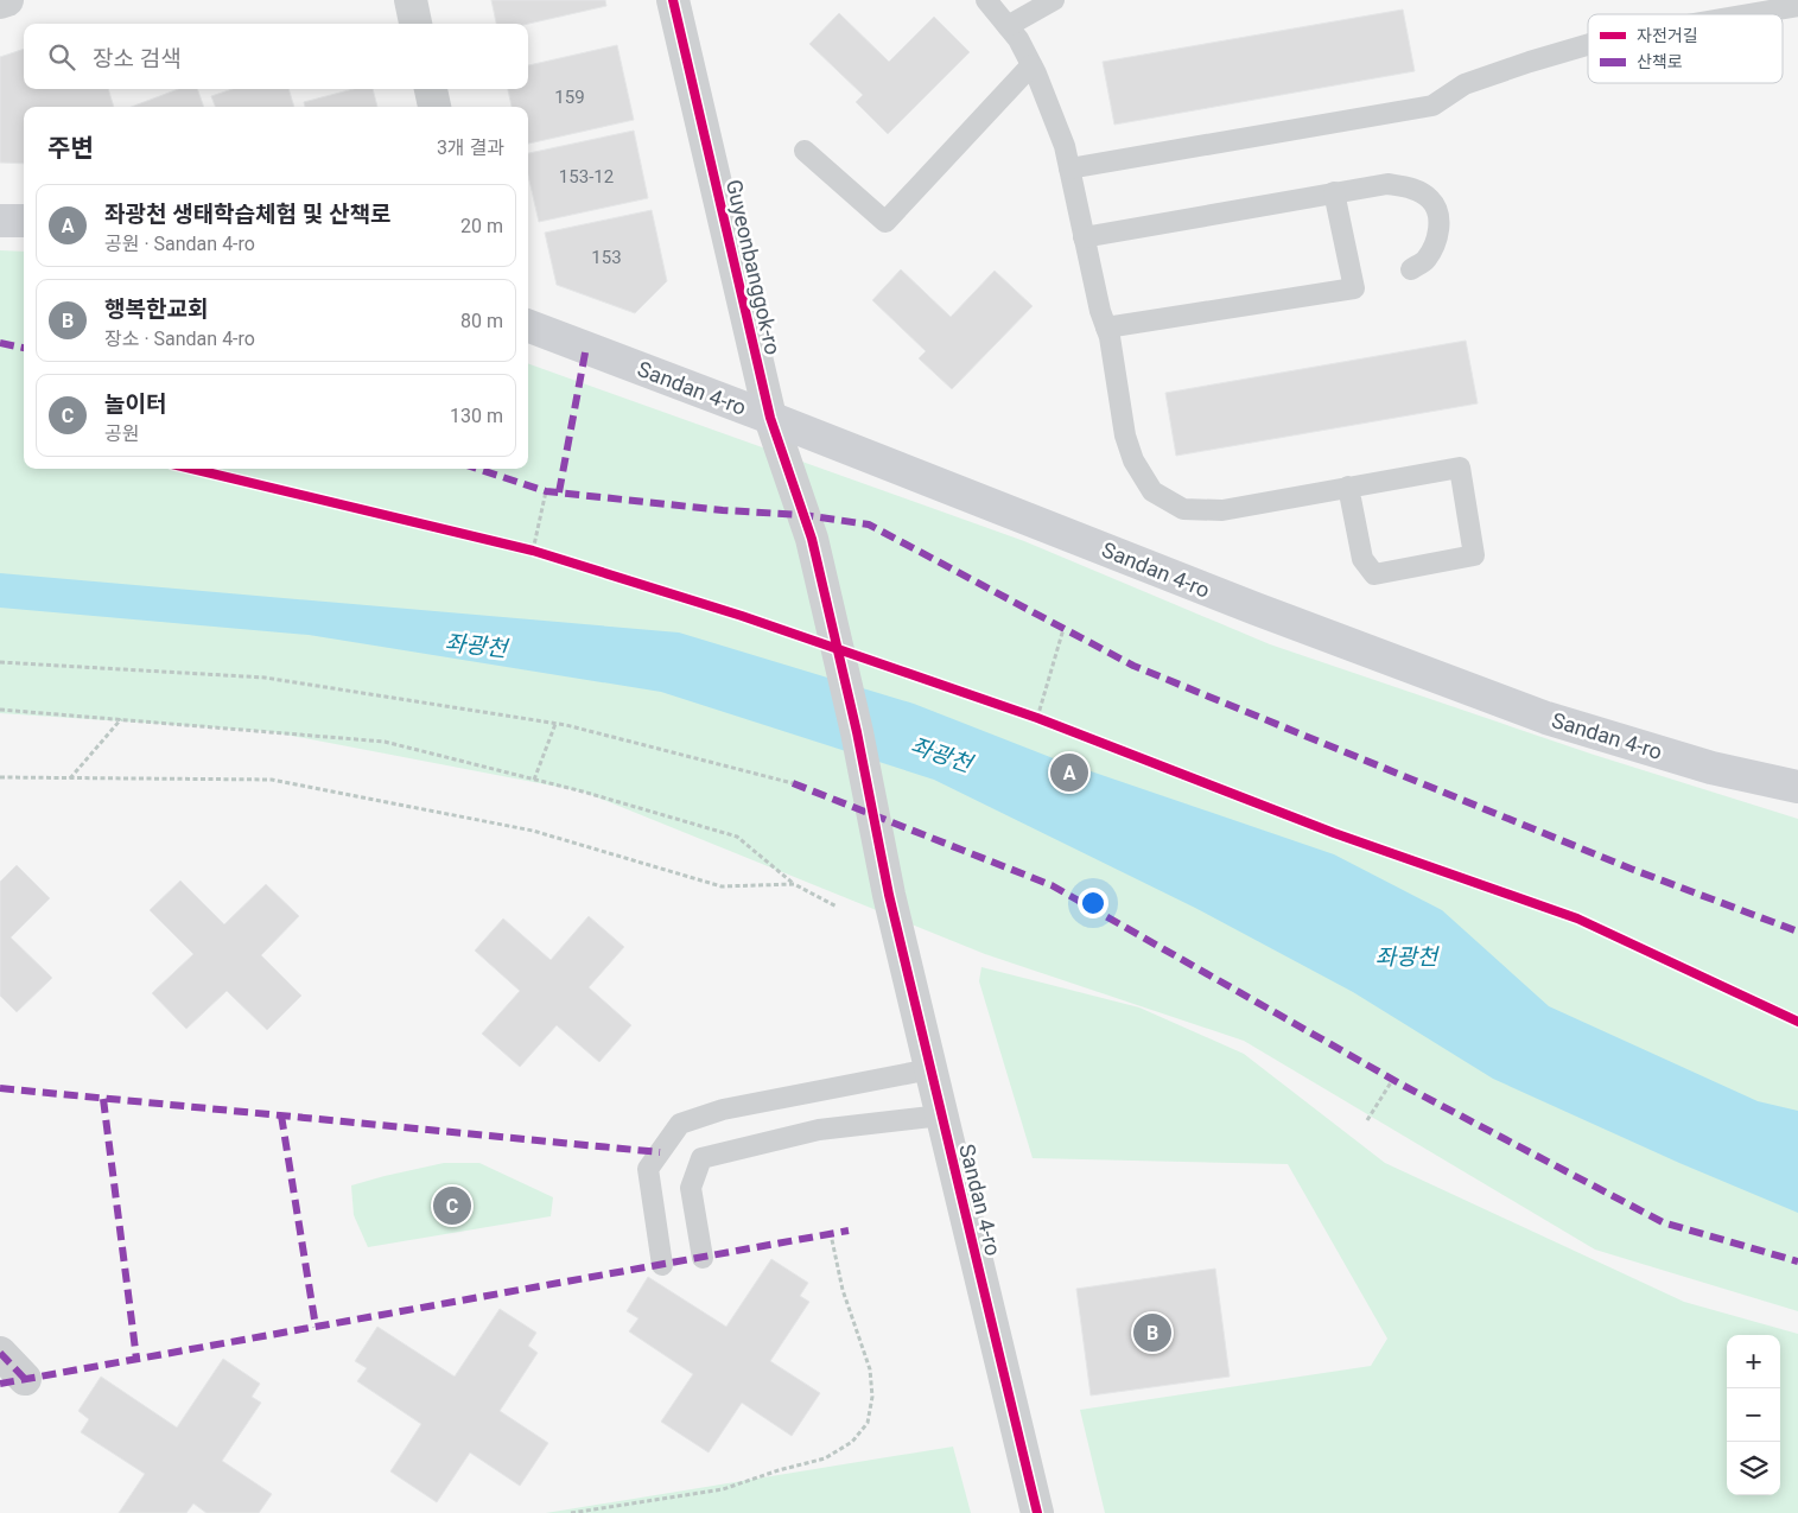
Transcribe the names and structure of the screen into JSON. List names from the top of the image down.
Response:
{
  "streets": {
    "street": ["Guyeonbanggok-ro", "Sandan 4-ro"]
  },
  "crossings": [
    ["Guyeonbanggok-ro", "Sandan 4-ro"]
  ],
  "water": ["좌광천"],
  "house_numbers": ["159", "153-12", "153"],
  "legend": ["자전거길", "산책로"],
  "page": {
    "search": "장소 검색",
    "heading": ["주변", "3개 결과"],
    "list": [
      {
        "mark": "A",
        "name": "좌광천 생태학습체험 및 산책로",
        "note": "공원 · Sandan 4-ro",
        "value": "20 m"
      },
      {
        "mark": "B",
        "name": "행복한교회",
        "note": "장소 · Sandan 4-ro",
        "value": "80 m"
      },
      {
        "mark": "C",
        "name": "놀이터",
        "note": "공원",
        "value": "130 m"
      }
    ],
    "pins": ["A", "C", "B"],
    "map_buttons": ["+", "−"]
  }
}
